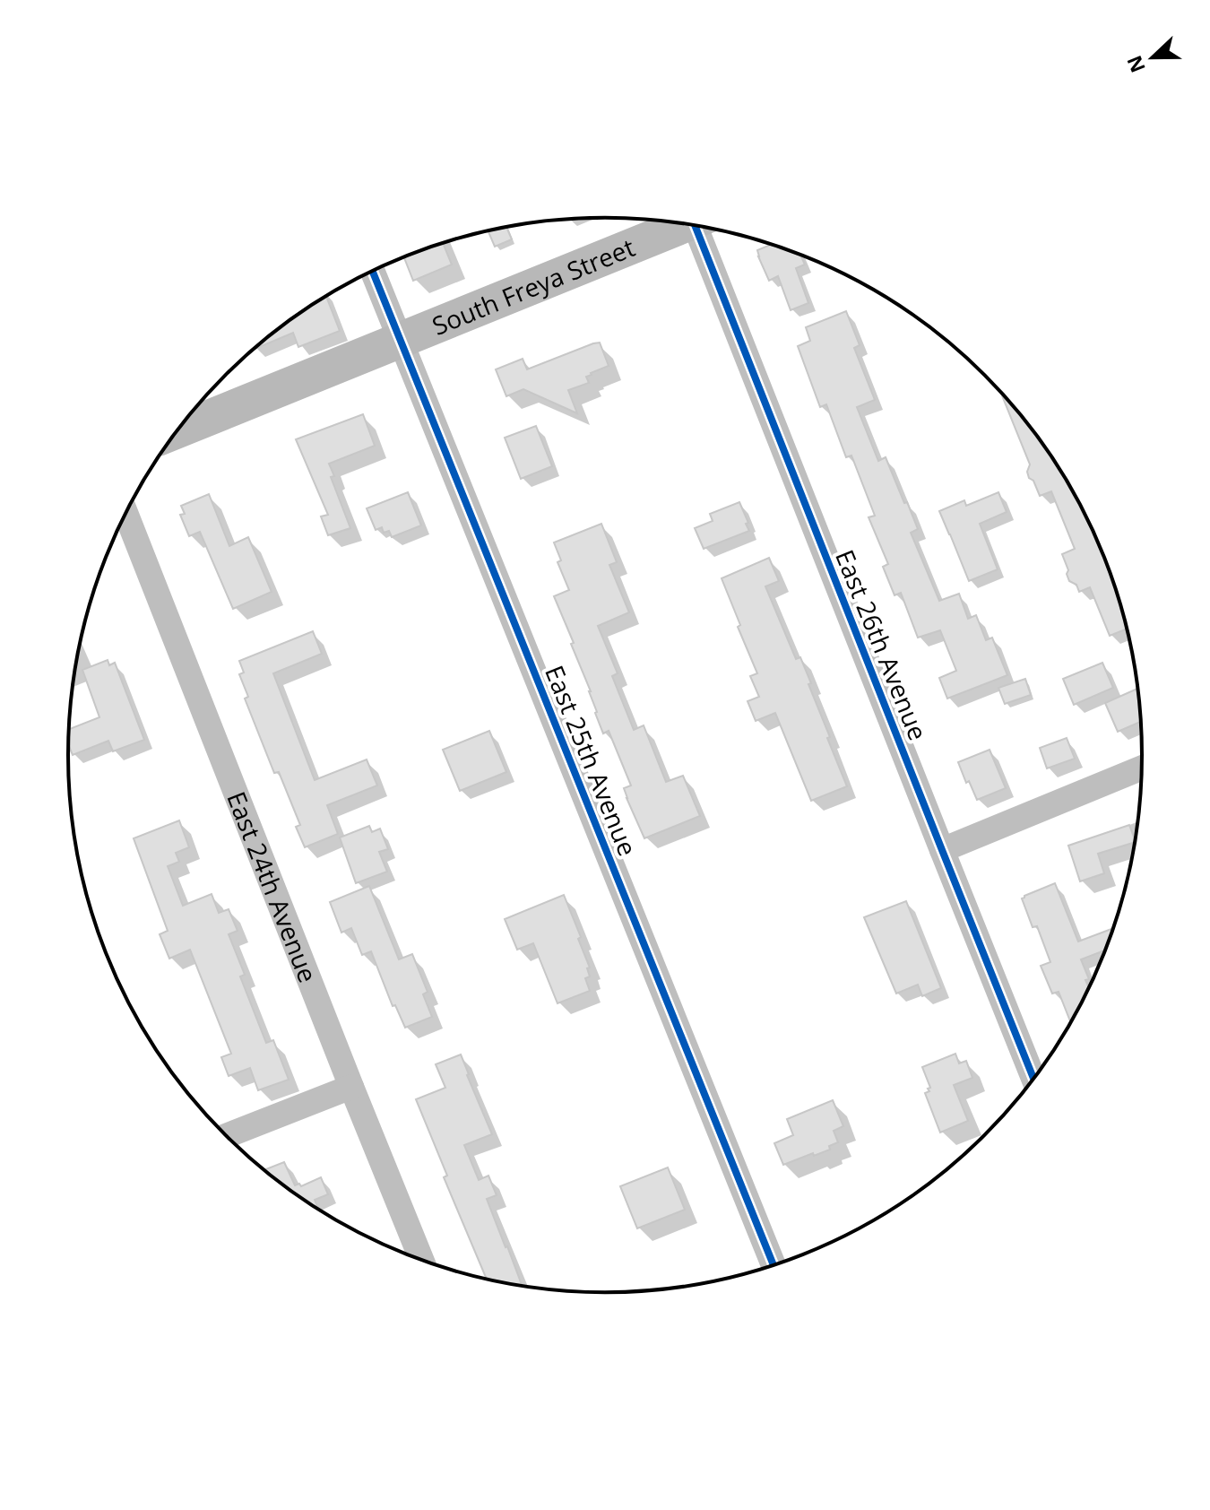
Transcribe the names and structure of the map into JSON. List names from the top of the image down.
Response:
{
  "streets": {
    "main road": ["South Freya Street"],
    "street": ["East 26th Avenue", "East 25th Avenue", "East 24th Avenue"]
  },
  "crossings": [
    ["South Freya Street", "East 25th Avenue"]
  ],
  "north": "left"
}
